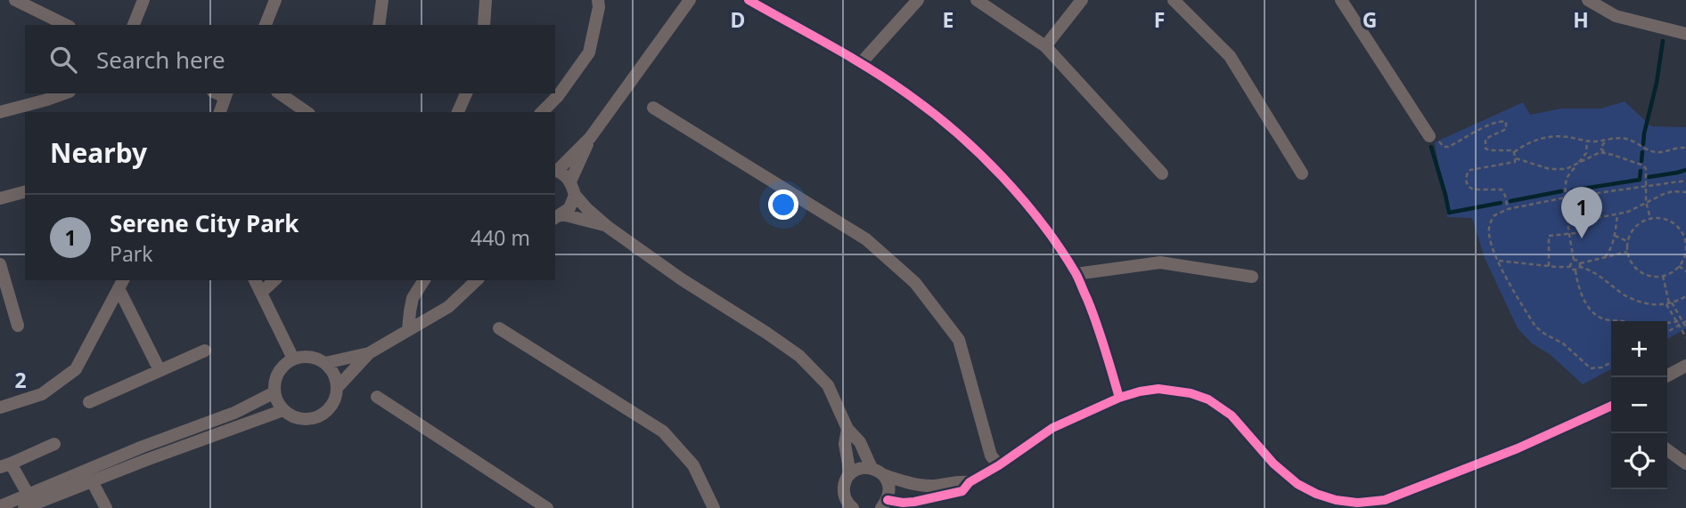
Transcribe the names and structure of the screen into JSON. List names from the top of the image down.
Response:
{
  "page": {
    "search": "Search here",
    "heading": "Nearby",
    "pins": "1",
    "list": [
      {
        "mark": "1",
        "name": "Serene City Park",
        "note": "Park",
        "value": "440 m"
      }
    ],
    "map_buttons": ["+", "−"]
  },
  "grid": {
    "columns": [
      "D",
      "E",
      "F",
      "G",
      "H"
    ],
    "rows": ["2"]
  }
}
